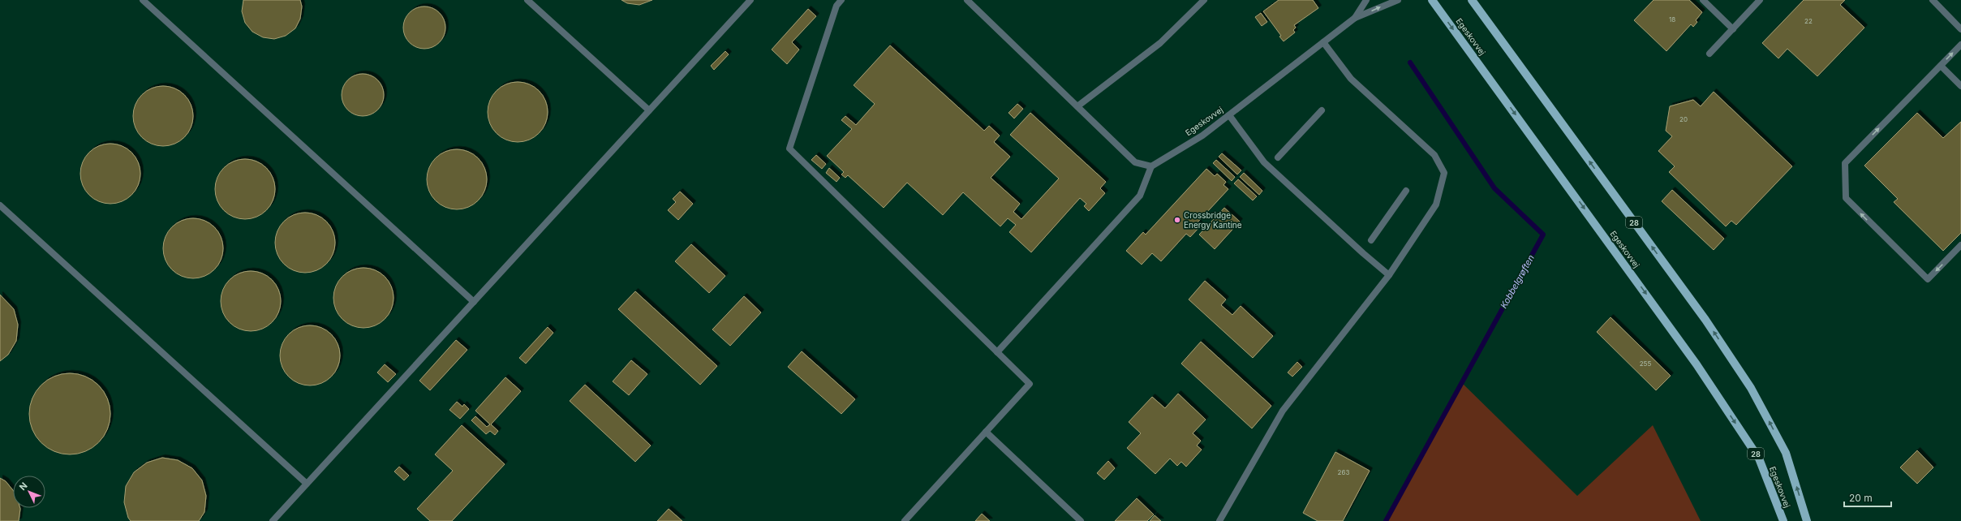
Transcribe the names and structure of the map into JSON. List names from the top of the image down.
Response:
{
  "streets": {
    "main road": ["Egeskovvej", "28"]
  },
  "water": ["Kobbelgrøften"],
  "places": ["Crossbridge Energy Kantine"],
  "house_numbers": [
    "18",
    "22",
    "20",
    "255",
    "263"
  ],
  "scale_bar": "20 m",
  "north": "top left"
}
